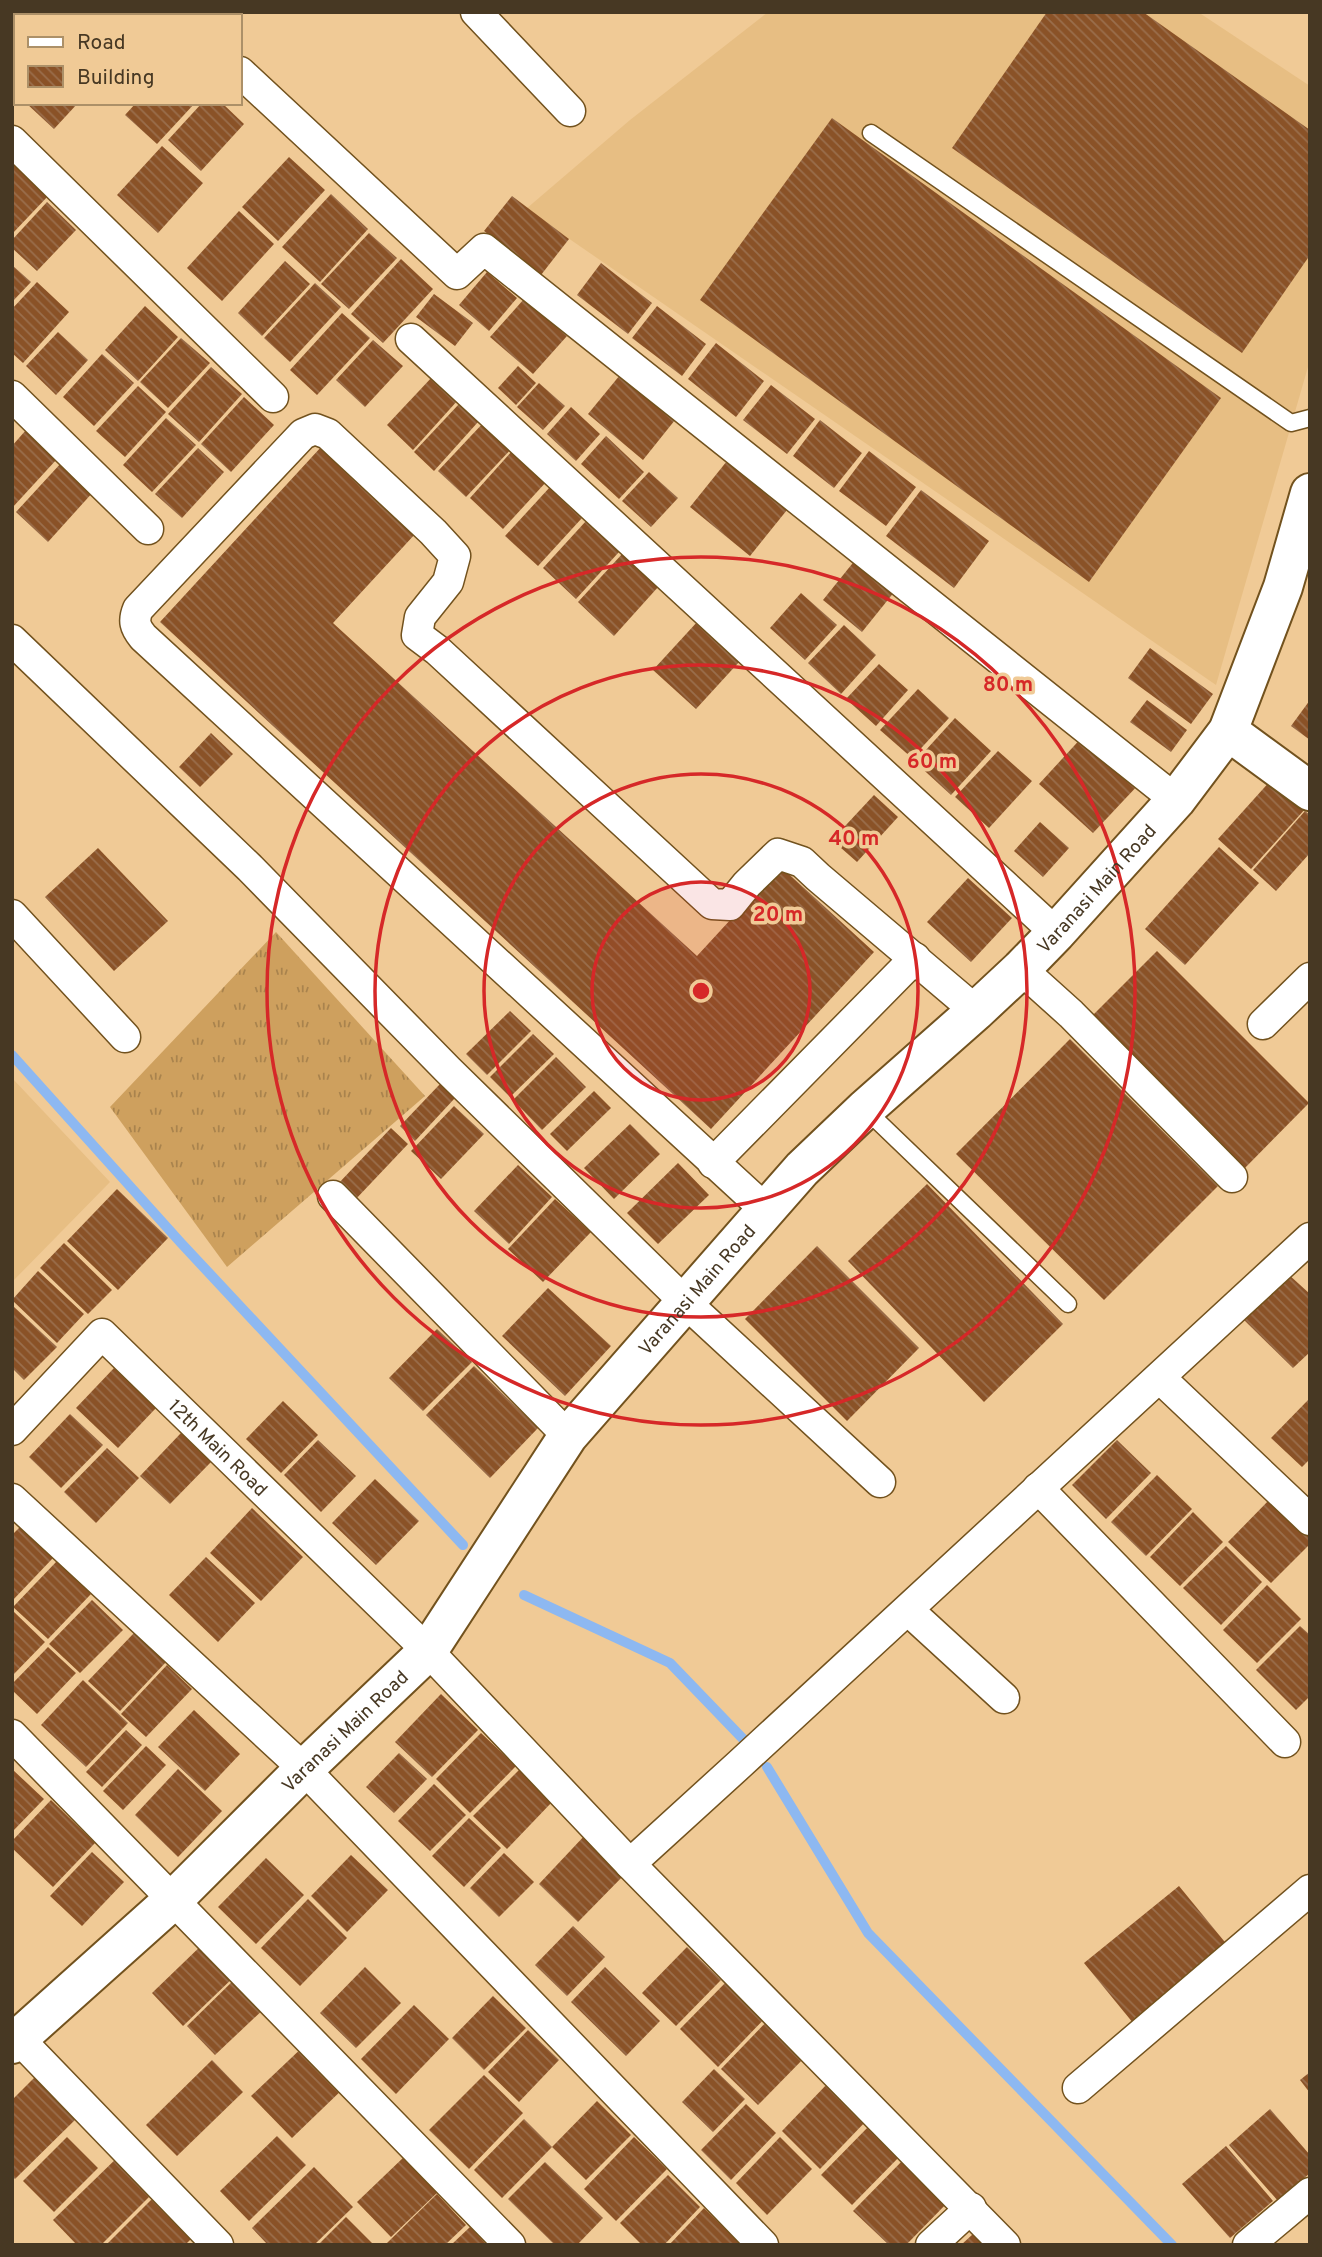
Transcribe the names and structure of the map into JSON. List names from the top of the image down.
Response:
{
  "streets": {
    "street": ["Varanasi Main Road", "12th Main Road"]
  },
  "crossings": [
    ["Varanasi Main Road", "12th Main Road"]
  ],
  "legend": ["Road", "Building"],
  "rings": [
    "80 m",
    "60 m",
    "40 m",
    "20 m"
  ]
}
